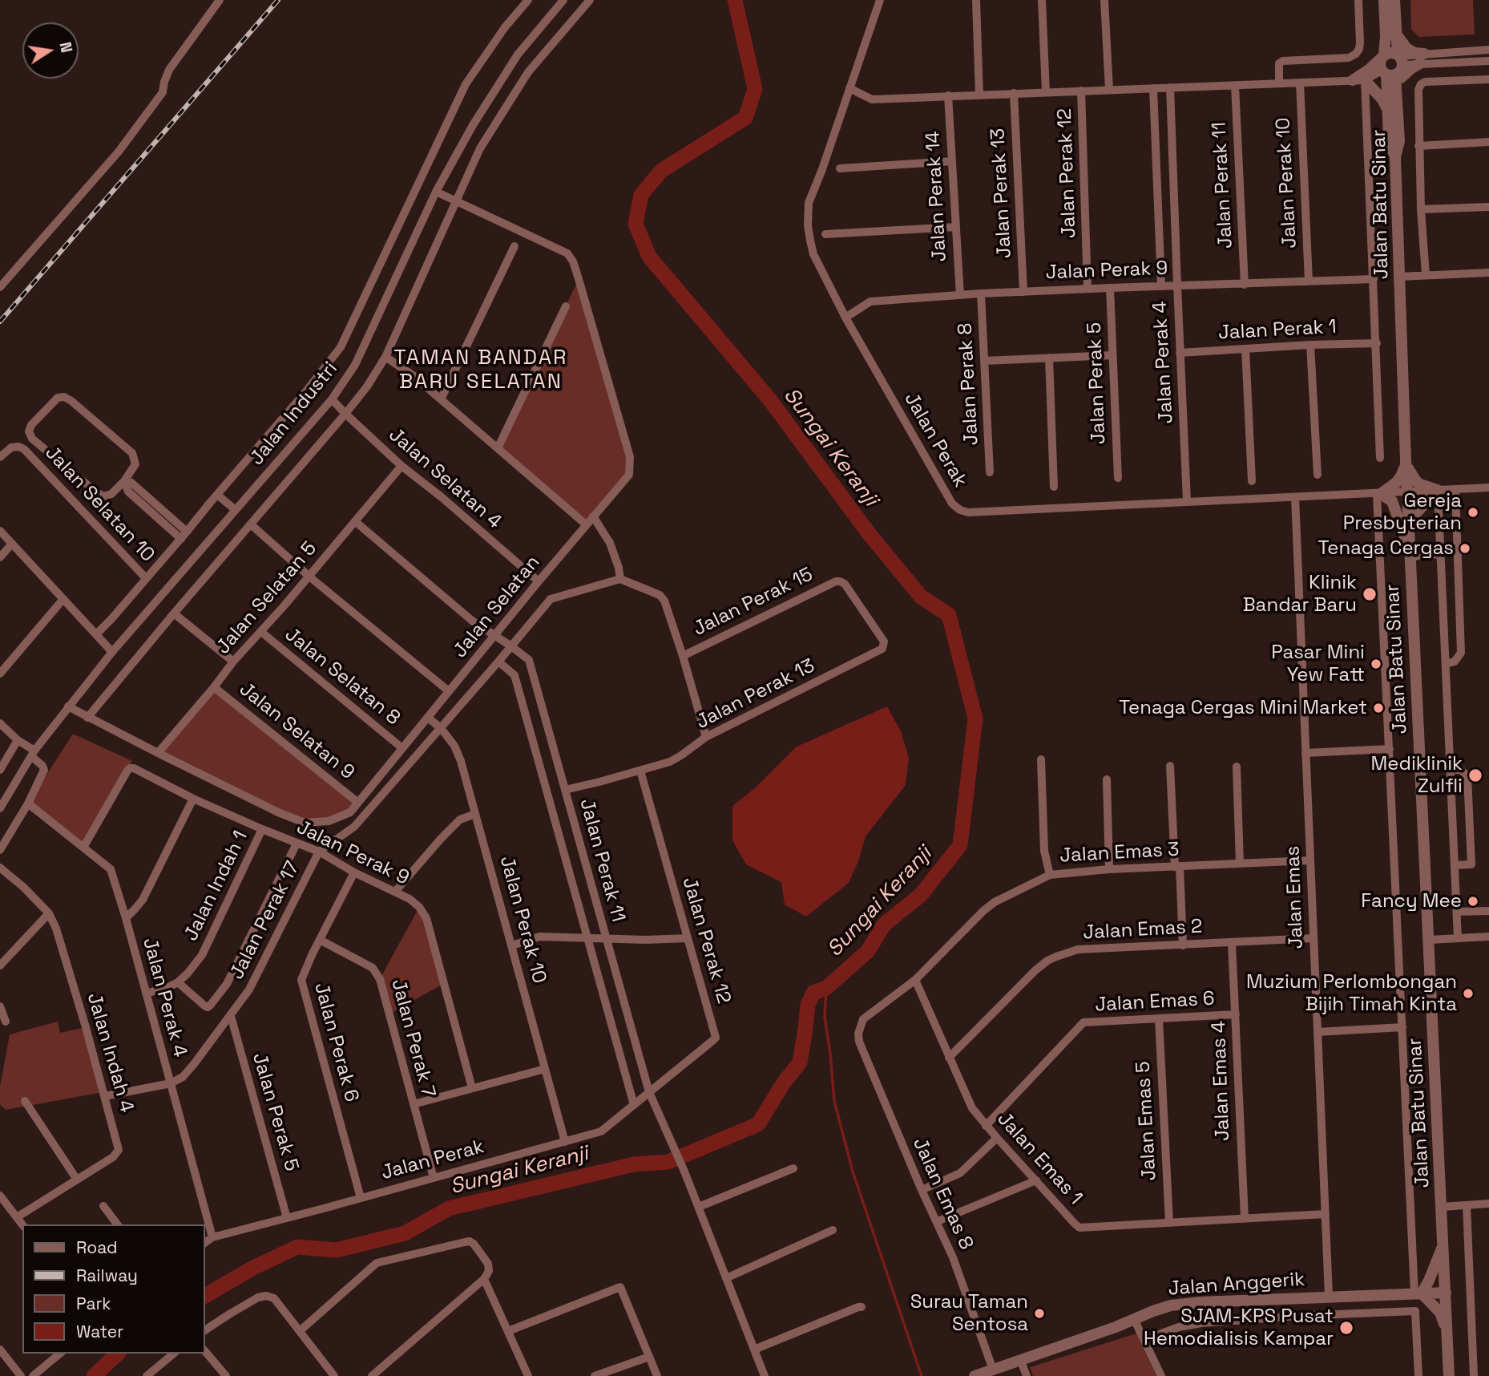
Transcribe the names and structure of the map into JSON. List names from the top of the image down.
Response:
{
  "streets": {
    "street": [
      "Jalan Perak 12",
      "Jalan Perak 10",
      "Jalan Perak 11",
      "Jalan Perak 13",
      "Jalan Perak 14",
      "Jalan Batu Sinar",
      "Jalan Perak 9",
      "Jalan Perak 1",
      "Jalan Perak 4",
      "Jalan Perak 5",
      "Jalan Perak 8",
      "Jalan Industri",
      "Jalan Perak",
      "Jalan Selatan 4",
      "Jalan Selatan 10",
      "Jalan Selatan 5",
      "Jalan Perak 15",
      "Jalan Selatan",
      "Jalan Selatan 8",
      "Jalan Selatan 9",
      "Jalan Emas 3",
      "Jalan Indah 1",
      "Jalan Emas",
      "Jalan Perak 17",
      "Jalan Emas 2",
      "Jalan Emas 6",
      "Jalan Perak 7",
      "Jalan Perak 6",
      "Jalan Indah 4",
      "Jalan Emas 4",
      "Jalan Emas 5",
      "Jalan Emas 1",
      "Jalan Emas 8",
      "Jalan Anggerik"
    ]
  },
  "crossings": [
    ["Jalan Perak 12", "Jalan Perak 11"],
    ["Jalan Perak 12", "Jalan Perak 13"],
    ["Jalan Perak 12", "Jalan Perak 9"],
    ["Jalan Perak 12", "Jalan Perak"],
    ["Jalan Perak 10", "Jalan Perak 9"],
    ["Jalan Perak 10", "Jalan Perak"],
    ["Jalan Perak 10", "Jalan Selatan"],
    ["Jalan Perak 10", "Jalan Perak 17"],
    ["Jalan Perak 11", "Jalan Perak 13"],
    ["Jalan Perak 11", "Jalan Perak 9"],
    ["Jalan Perak 11", "Jalan Perak"],
    ["Jalan Perak 11", "Jalan Selatan 5"],
    ["Jalan Perak 11", "Jalan Selatan"],
    ["Jalan Perak 11", "Jalan Perak 17"],
    ["Jalan Perak 13", "Jalan Perak 9"],
    ["Jalan Perak 13", "Jalan Perak 15"],
    ["Jalan Perak 14", "Jalan Perak 9"],
    ["Jalan Batu Sinar", "Jalan Perak 9"],
    ["Jalan Batu Sinar", "Jalan Perak 1"],
    ["Jalan Batu Sinar", "Jalan Perak"],
    ["Jalan Batu Sinar", "Jalan Anggerik"],
    ["Jalan Perak 9", "Jalan Perak 4"],
    ["Jalan Perak 9", "Jalan Perak 5"],
    ["Jalan Perak 9", "Jalan Perak 8"],
    ["Jalan Perak 9", "Jalan Perak"],
    ["Jalan Perak 9", "Jalan Indah 1"],
    ["Jalan Perak 9", "Jalan Perak 17"],
    ["Jalan Perak 9", "Jalan Perak 6"],
    ["Jalan Perak 1", "Jalan Perak 4"],
    ["Jalan Perak 4", "Jalan Perak"],
    ["Jalan Perak 4", "Jalan Indah 1"],
    ["Jalan Perak 4", "Jalan Perak 17"],
    ["Jalan Perak 5", "Jalan Perak"],
    ["Jalan Perak 5", "Jalan Perak 17"],
    ["Jalan Industri", "Jalan Selatan 4"],
    ["Jalan Industri", "Jalan Selatan 10"],
    ["Jalan Industri", "Jalan Selatan"],
    ["Jalan Perak", "Jalan Emas"],
    ["Jalan Perak", "Jalan Perak 7"],
    ["Jalan Perak", "Jalan Perak 6"],
    ["Jalan Selatan 4", "Jalan Selatan 5"],
    ["Jalan Selatan 4", "Jalan Selatan"],
    ["Jalan Selatan 5", "Jalan Selatan"],
    ["Jalan Selatan 5", "Jalan Selatan 8"],
    ["Jalan Selatan 5", "Jalan Selatan 9"],
    ["Jalan Selatan", "Jalan Selatan 8"],
    ["Jalan Selatan", "Jalan Selatan 9"],
    ["Jalan Emas 3", "Jalan Emas"],
    ["Jalan Emas 3", "Jalan Emas 1"],
    ["Jalan Emas 3", "Jalan Emas 8"],
    ["Jalan Emas", "Jalan Emas 2"],
    ["Jalan Emas", "Jalan Emas 1"],
    ["Jalan Emas", "Jalan Anggerik"],
    ["Jalan Emas 2", "Jalan Emas 4"],
    ["Jalan Emas 2", "Jalan Emas 1"],
    ["Jalan Emas 6", "Jalan Emas 4"],
    ["Jalan Emas 6", "Jalan Emas 5"],
    ["Jalan Emas 6", "Jalan Emas 1"],
    ["Jalan Perak 7", "Jalan Perak 6"],
    ["Jalan Emas 4", "Jalan Emas 1"],
    ["Jalan Emas 5", "Jalan Emas 1"],
    ["Jalan Emas 8", "Jalan Anggerik"]
  ],
  "districts": ["TAMAN BANDAR BARU SELATAN"],
  "water": ["Sungai Keranji"],
  "places": [
    "Gereja Presbyterian",
    "Tenaga Cergas",
    "Klinik Bandar Baru",
    "Pasar Mini Yew Fatt",
    "Tenaga Cergas Mini Market",
    "Mediklinik Zulfli",
    "Fancy Mee",
    "Muzium Perlombongan Bijih Timah Kinta",
    "Surau Taman Sentosa",
    "SJAM-KPS Pusat Hemodialisis Kampar"
  ],
  "legend": [
    "Road",
    "Railway",
    "Park",
    "Water"
  ],
  "north": "right"
}
